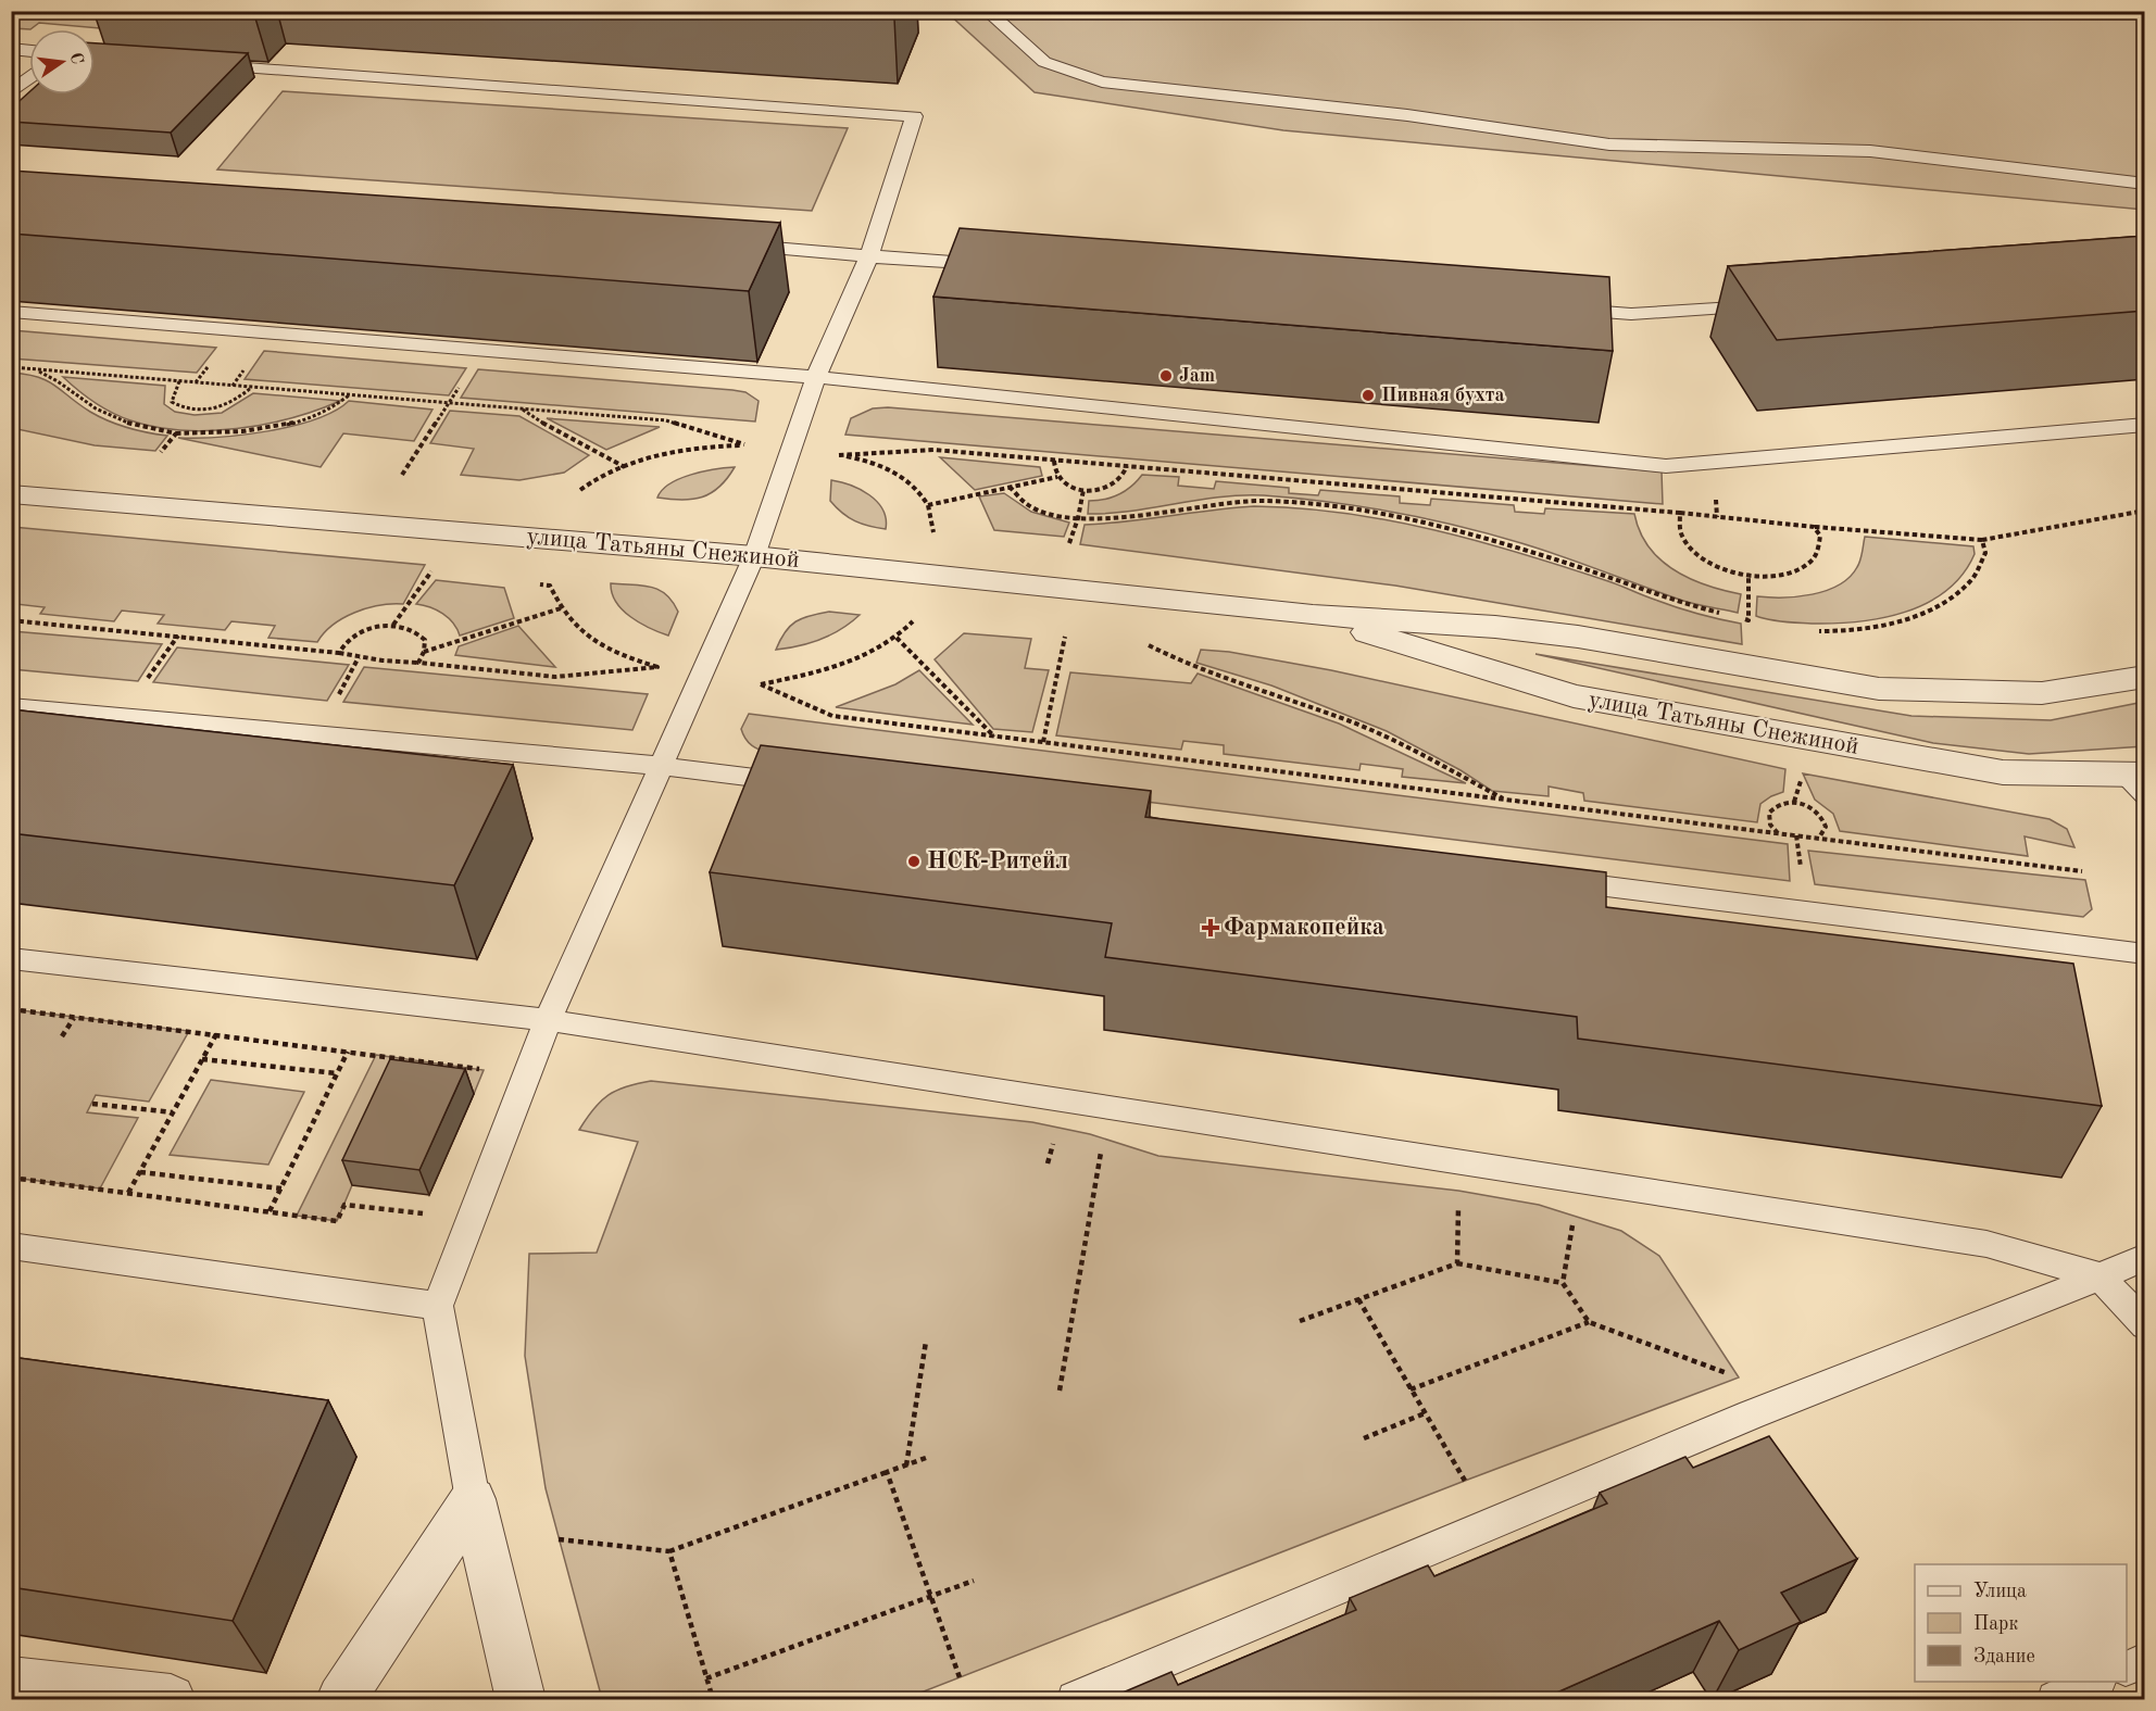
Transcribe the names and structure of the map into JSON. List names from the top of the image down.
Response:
{
  "streets": {
    "street": ["улица Татьяны Снежиной"]
  },
  "places": {
    "other": ["Jam", "Пивная бухта", "НСК-Ритейл"],
    "health": ["Фармакопейка"]
  },
  "legend": ["Улица", "Парк", "Здание"],
  "north": "right"
}
